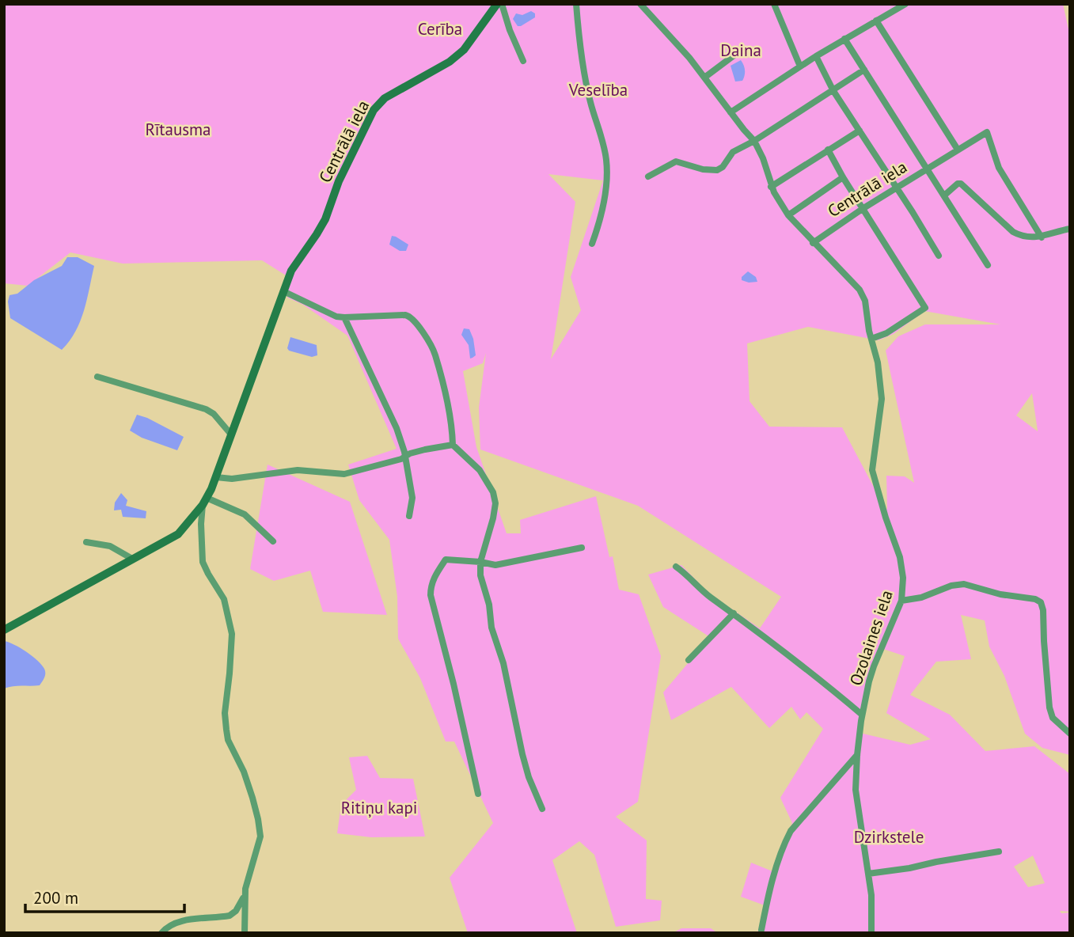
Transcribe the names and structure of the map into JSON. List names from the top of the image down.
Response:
{
  "streets": {
    "street": ["Centrālā iela", "Ozolaines iela"]
  },
  "crossings": [
    ["Centrālā iela", "Ozolaines iela"]
  ],
  "parks": [
    "Cerība",
    "Daina",
    "Veselība",
    "Rītausma",
    "Ritiņu kapi",
    "Dzirkstele"
  ],
  "scale_bar": "200 m"
}
